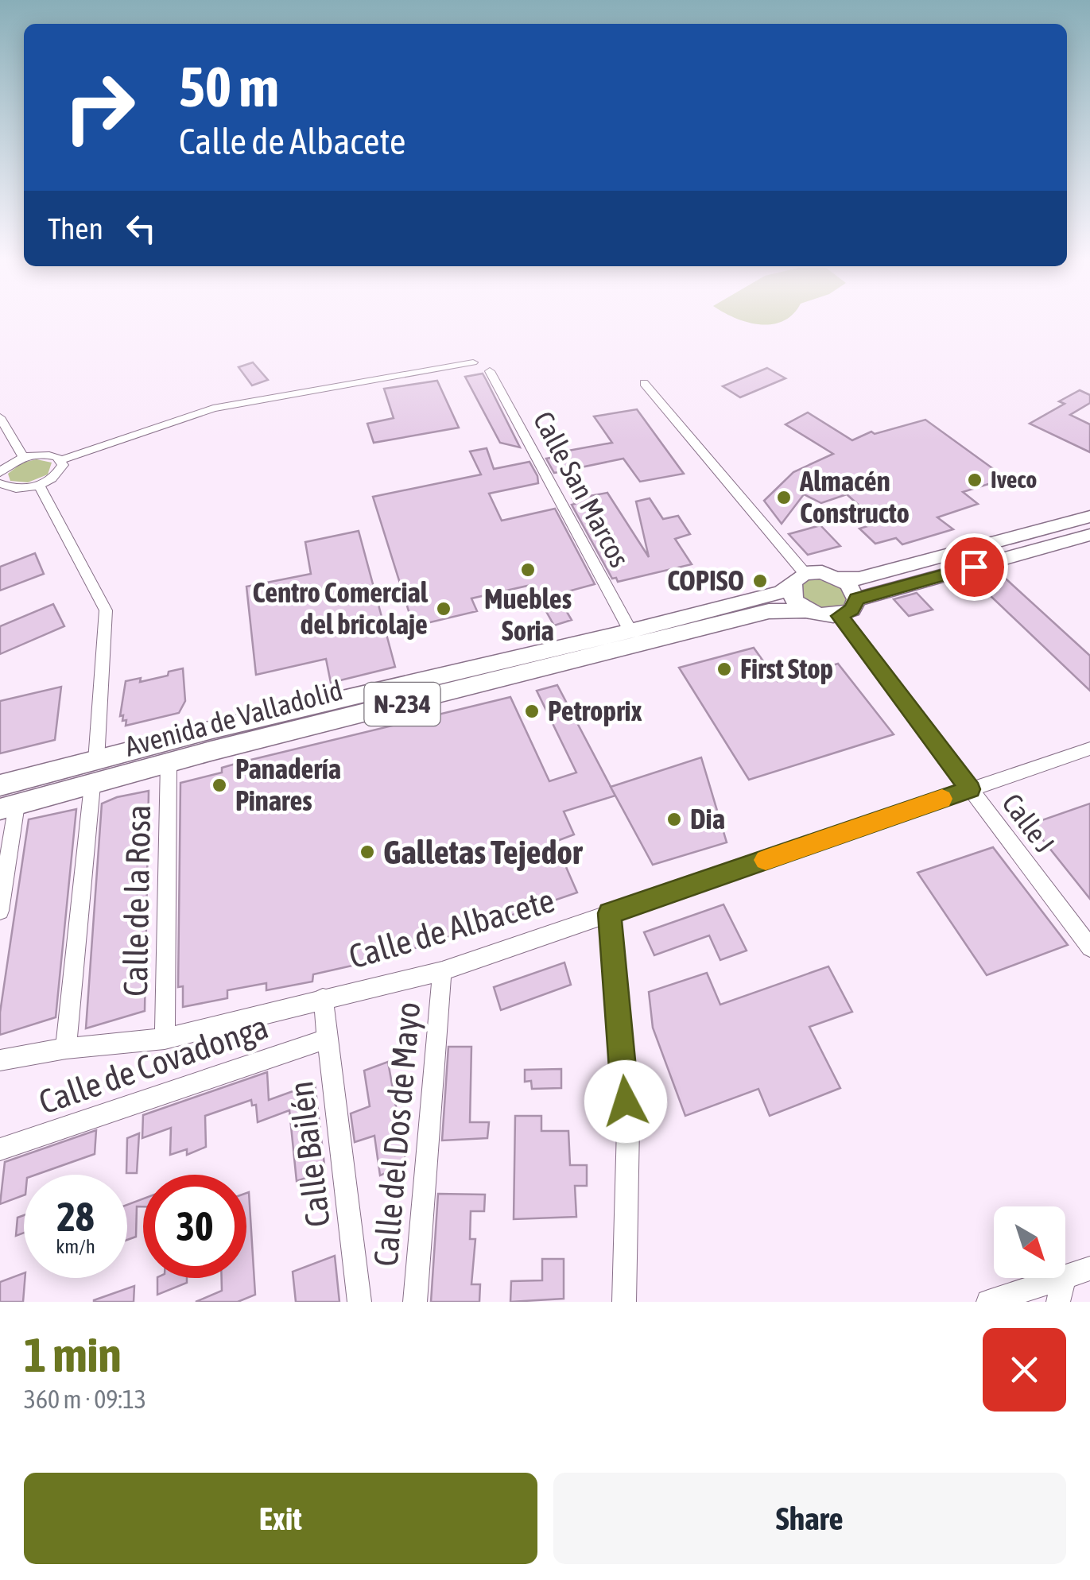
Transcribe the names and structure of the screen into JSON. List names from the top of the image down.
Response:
{
  "streets": {
    "main road": ["N-234", "Avenida de Valladolid"],
    "street": [
      "Calle San Marcos",
      "Calle J",
      "Calle de la Rosa",
      "Calle de Albacete",
      "Calle de Covadonga",
      "Calle del Dos de Mayo",
      "Calle Bailén"
    ]
  },
  "crossings": [
    ["Calle San Marcos", "Avenida de Valladolid"],
    ["Avenida de Valladolid", "Calle J"],
    ["Avenida de Valladolid", "Calle de la Rosa"],
    ["Calle J", "Calle de Albacete"],
    ["Calle de la Rosa", "Calle de Albacete"],
    ["Calle de Albacete", "Calle del Dos de Mayo"],
    ["Calle de Albacete", "Calle Bailén"],
    ["Calle de Covadonga", "Calle Bailén"]
  ],
  "places": [
    "Iveco",
    "Almacén Constructo",
    "Muebles Soria",
    "COPISO",
    "Centro Comercial del bricolaje",
    "First Stop",
    "Petroprix",
    "Panadería Pinares",
    "Dia",
    "Galletas Tejedor"
  ],
  "north": "bottom right",
  "page": {
    "turn": ["50 m", "Calle de Albacete"],
    "then": "Then",
    "speed": "28 km/h",
    "limit": "30",
    "heading": ["1 min", "360 m · 09:13"],
    "buttons": ["Exit", "Share"]
  }
}
